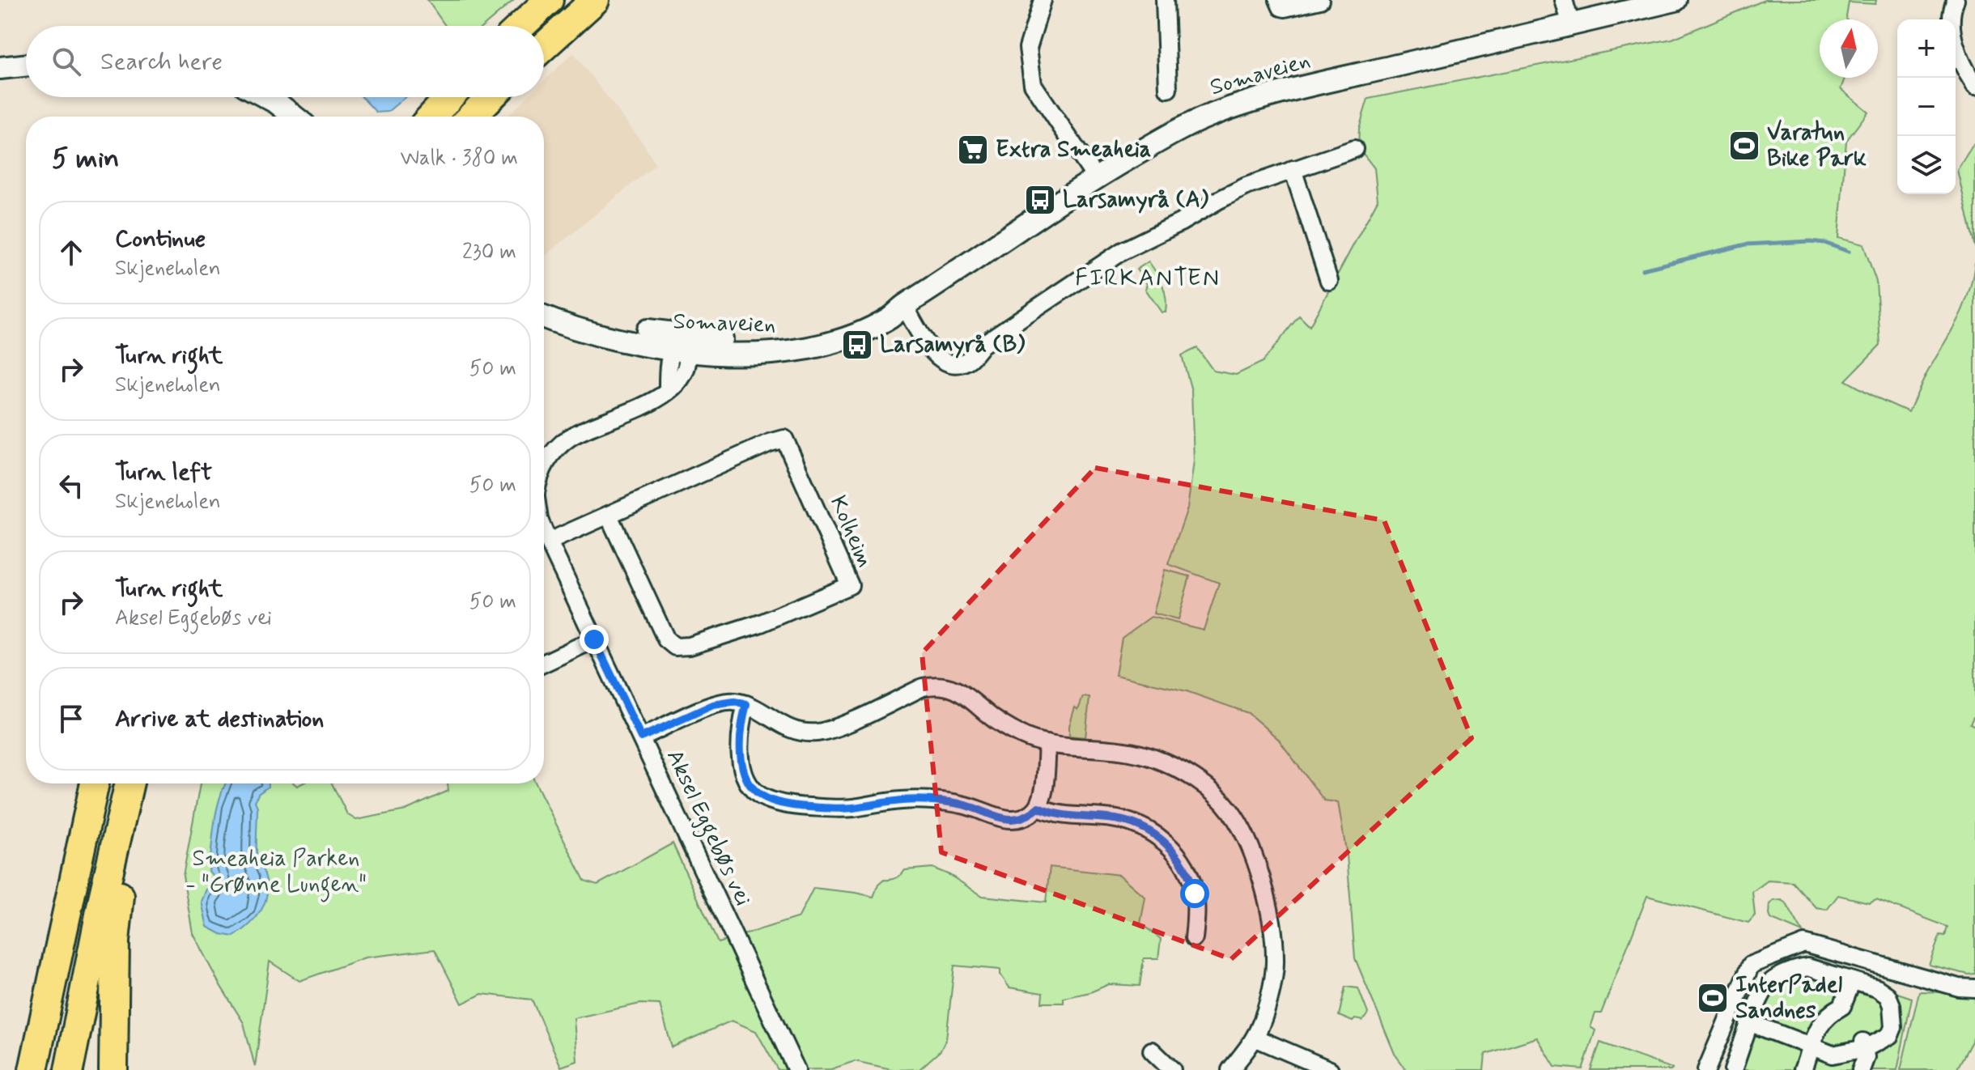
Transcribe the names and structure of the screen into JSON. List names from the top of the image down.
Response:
{
  "streets": {
    "main road": ["Somaveien"],
    "street": ["Kolheim", "Aksel Eggebøs vei"]
  },
  "crossings": [
    ["Kolheim", "Aksel Eggebøs vei"]
  ],
  "districts": ["FIRKANTEN"],
  "parks": ["Smeaheia Parken - \"Grønne Lungen\""],
  "places": {
    "sports": ["Varatun Bike Park", "InterPadel Sandnes"],
    "supermarket": ["Extra Smeaheia"],
    "bus stop": ["Larsamyrå (A)", "Larsamyrå (B)"]
  },
  "north": "top",
  "page": {
    "map_buttons": ["+", "−"],
    "search": "Search here",
    "heading": ["5 min", "Walk · 380 m"],
    "list": [
      ["Continue", "Skjeneholen", "230 m"],
      ["Turn right", "Skjeneholen", "50 m"],
      ["Turn left", "Skjeneholen", "50 m"],
      ["Turn right", "Aksel Eggebøs vei", "50 m"],
      "Arrive at destination"
    ]
  }
}
